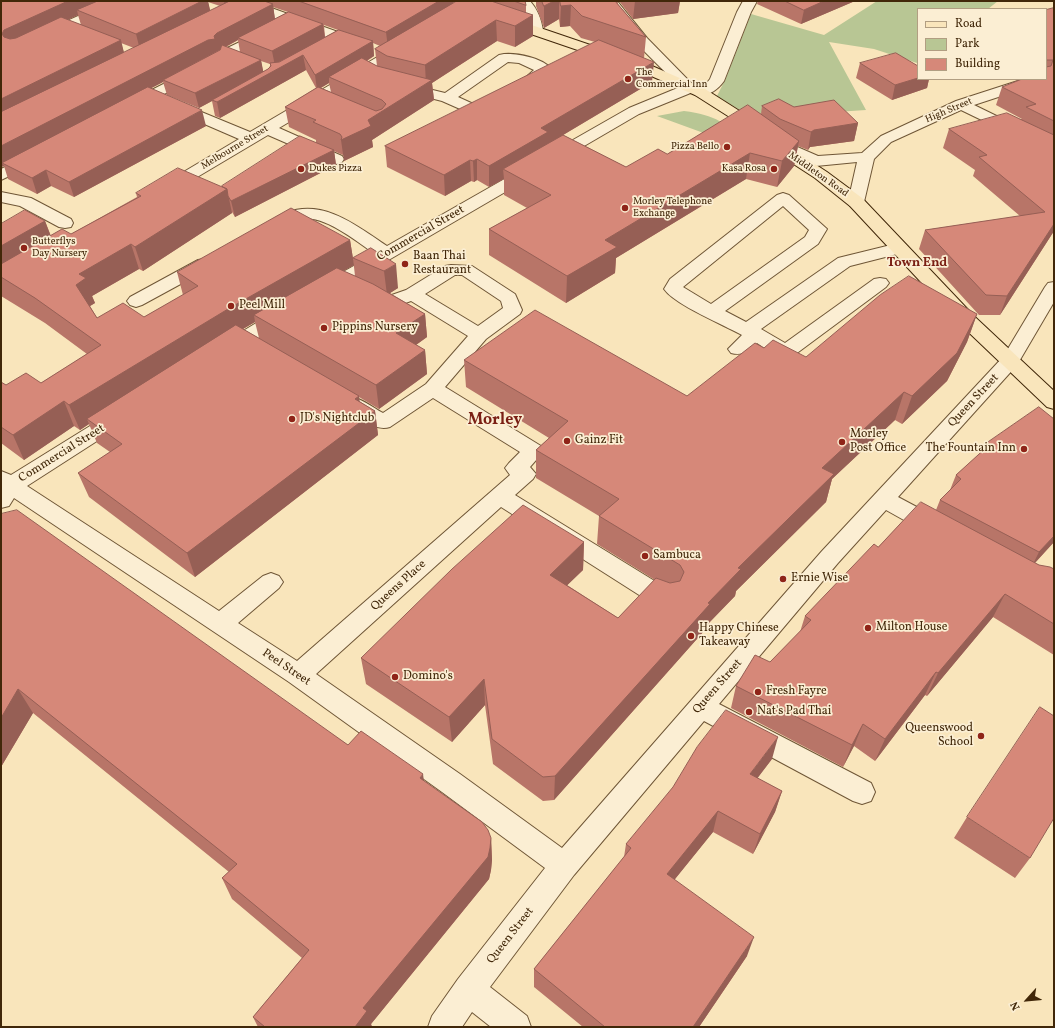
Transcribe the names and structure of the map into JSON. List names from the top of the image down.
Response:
{
  "streets": {
    "main road": ["Middleton Road"],
    "street": [
      "High Street",
      "Melbourne Street",
      "Commercial Street",
      "Queen Street",
      "Queens Place",
      "Peel Street"
    ]
  },
  "crossings": [
    ["Middleton Road", "Commercial Street"],
    ["Middleton Road", "Queen Street"],
    ["Commercial Street", "Peel Street"],
    ["Queen Street", "Peel Street"],
    ["Queens Place", "Peel Street"]
  ],
  "districts": ["Town End", "Morley"],
  "places": [
    "The Commercial Inn",
    "Pizza Bello",
    "Dukes Pizza",
    "Kasa Rosa",
    "Morley Telephone Exchange",
    "Butterflys Day Nursery",
    "Baan Thai Restaurant",
    "Peel Mill",
    "Pippins Nursery",
    "JD's Nightclub",
    "Gainz Fit",
    "Morley Post Office",
    "The Fountain Inn",
    "Sambuca",
    "Ernie Wise",
    "Milton House",
    "Happy Chinese Takeaway",
    "Domino's",
    "Fresh Fayre",
    "Nat's Pad Thai",
    "Queenswood School"
  ],
  "legend": ["Road", "Park", "Building"],
  "north": "bottom left"
}
